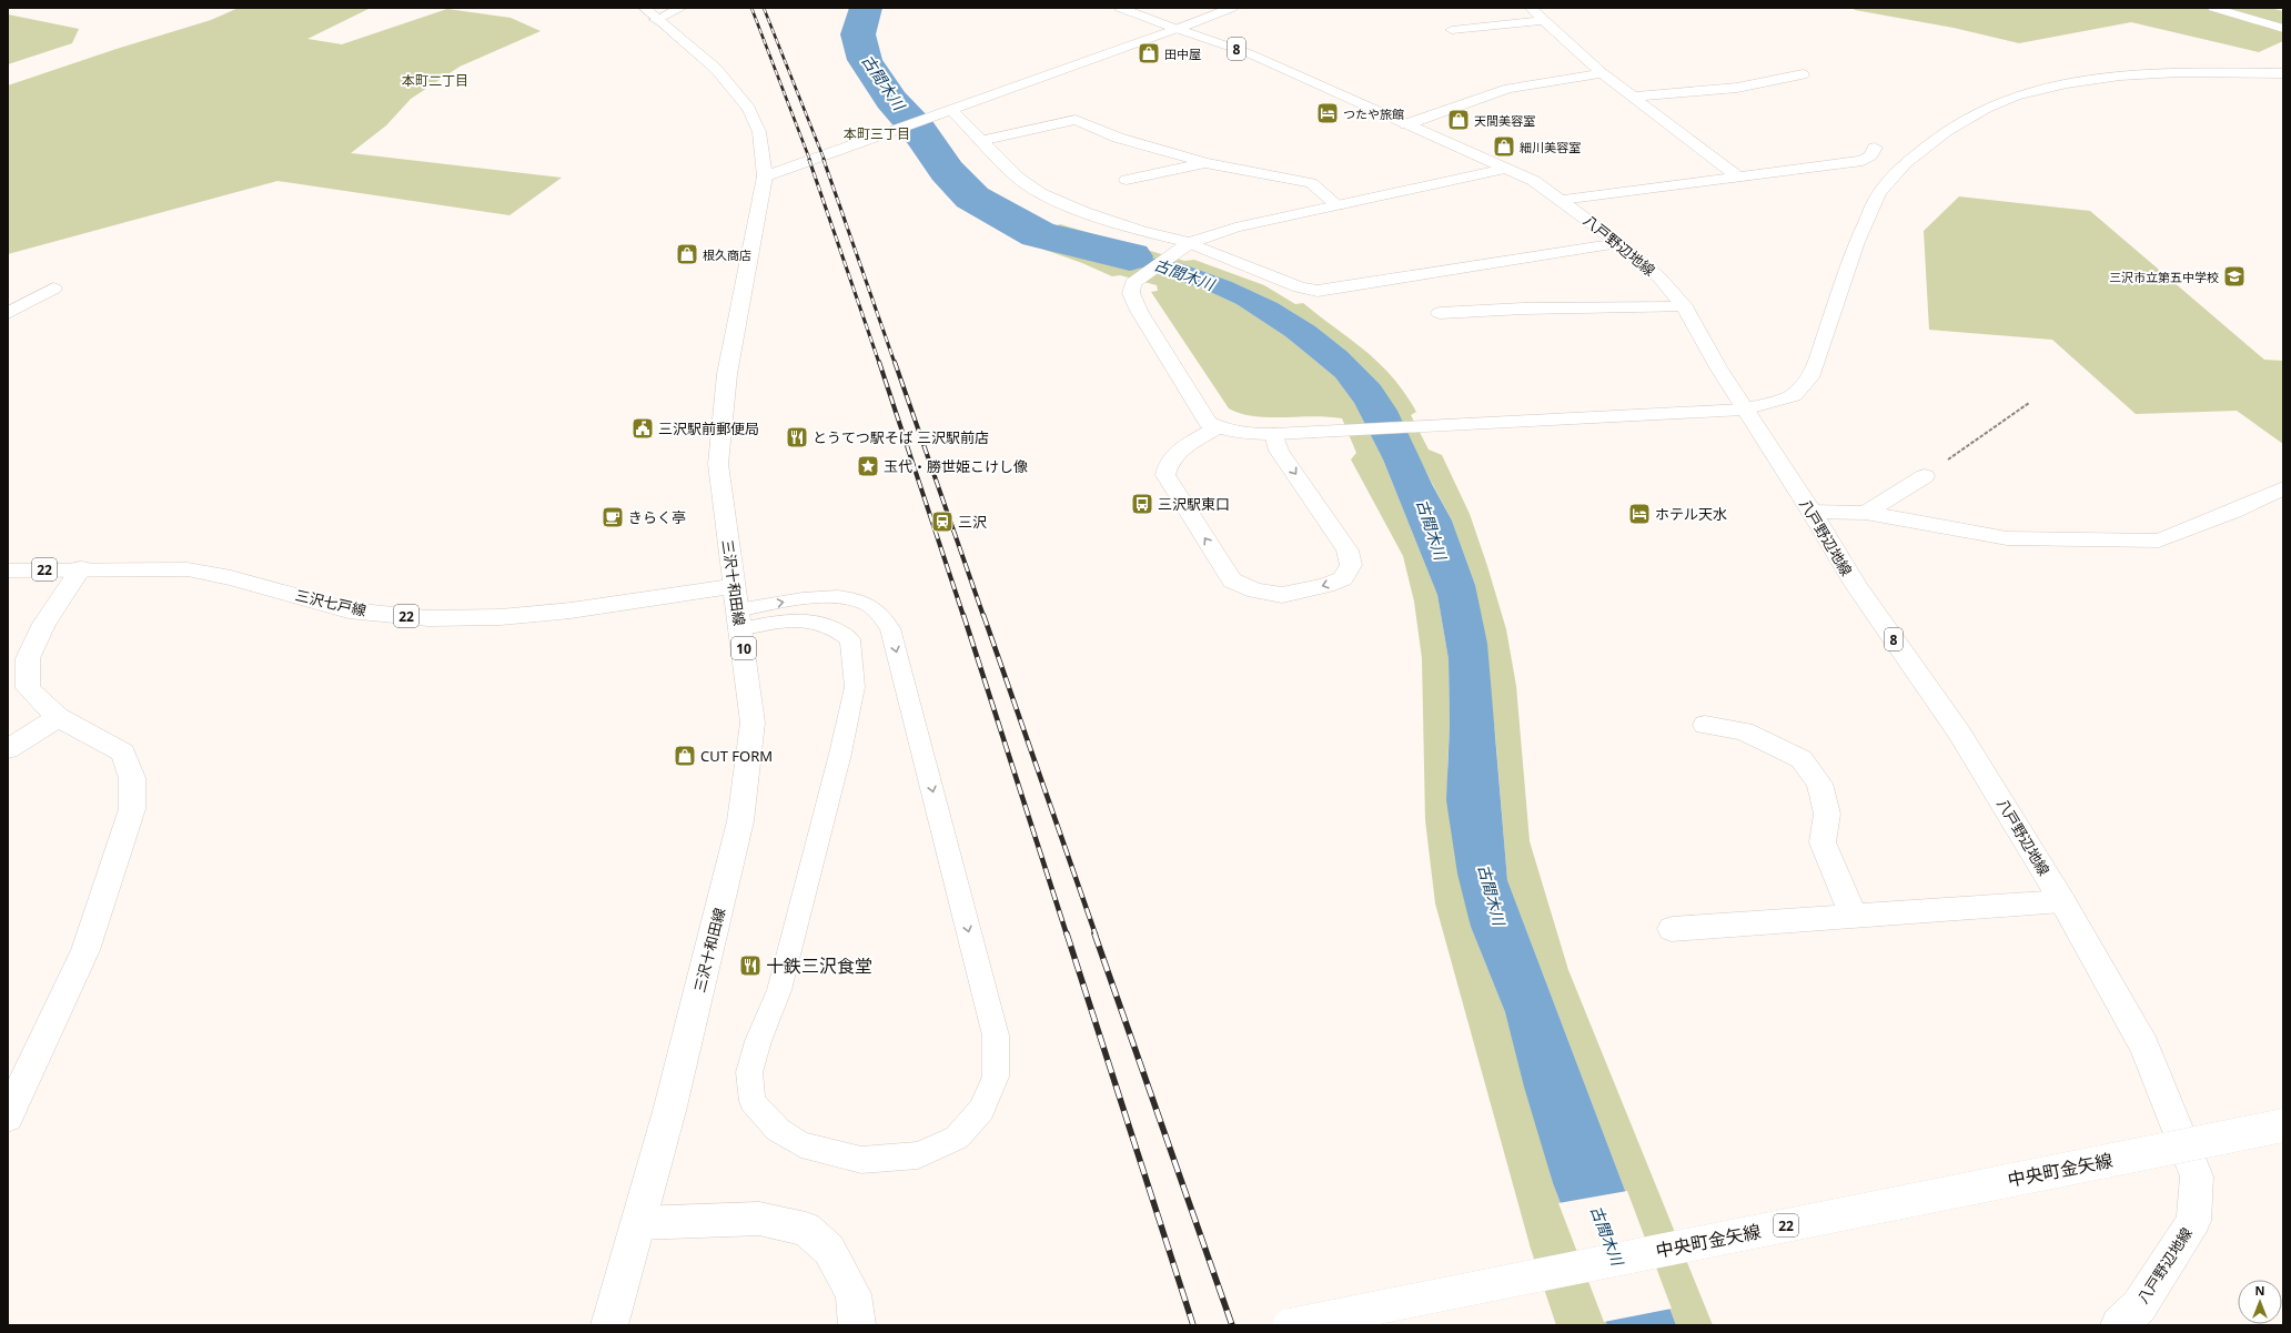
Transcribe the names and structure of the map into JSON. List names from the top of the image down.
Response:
{
  "streets": {
    "street": [
      "8",
      "八戸野辺地線",
      "22",
      "三沢十和田線",
      "三沢七戸線",
      "10",
      "中央町金矢線"
    ]
  },
  "crossings": [
    ["三沢十和田線", "三沢七戸線"]
  ],
  "districts": ["本町二丁目", "本町三丁目"],
  "water": ["古間木川"],
  "places": {
    "shop": [
      "田中屋",
      "天間美容室",
      "細川美容室",
      "根久商店",
      "CUT FORM"
    ],
    "hotel": ["つたや旅館", "ホテル天水"],
    "school or university": ["三沢市立第五中学校"],
    "public building": ["三沢駅前郵便局"],
    "restaurant": ["とうてつ駅そば 三沢駅前店", "十鉄三沢食堂"],
    "place": ["玉代・勝世姫こけし像"],
    "bus stop": ["三沢駅東口"],
    "cafe": ["きらく亭"],
    "station": ["三沢"]
  },
  "north": "top"
}
